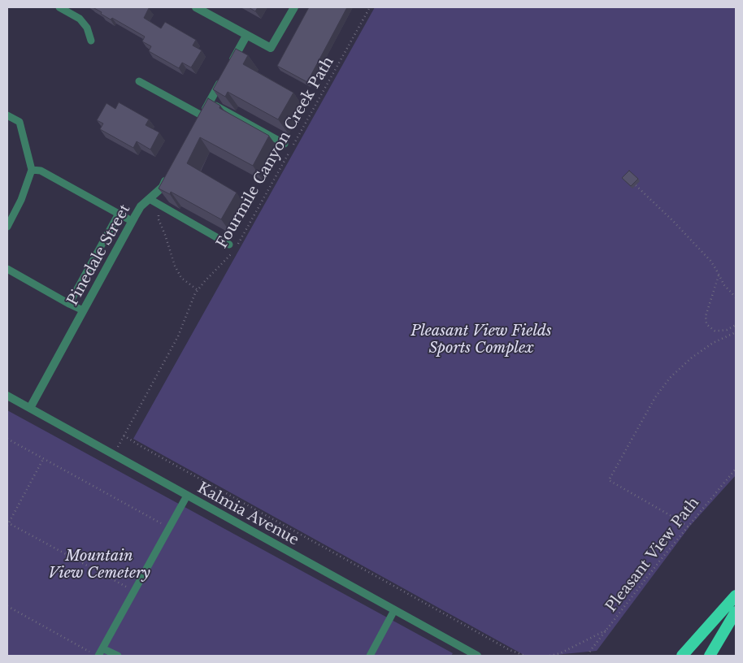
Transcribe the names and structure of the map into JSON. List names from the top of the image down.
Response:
{
  "streets": {
    "street": ["Pinedale Street", "Kalmia Avenue"],
    "path": ["Fourmile Canyon Creek Path", "Pleasant View Path"]
  },
  "crossings": [
    ["Fourmile Canyon Creek Path", "Kalmia Avenue"],
    ["Pinedale Street", "Kalmia Avenue"]
  ],
  "parks": ["Pleasant View Fields Sports Complex", "Mountain View Cemetery"]
}
